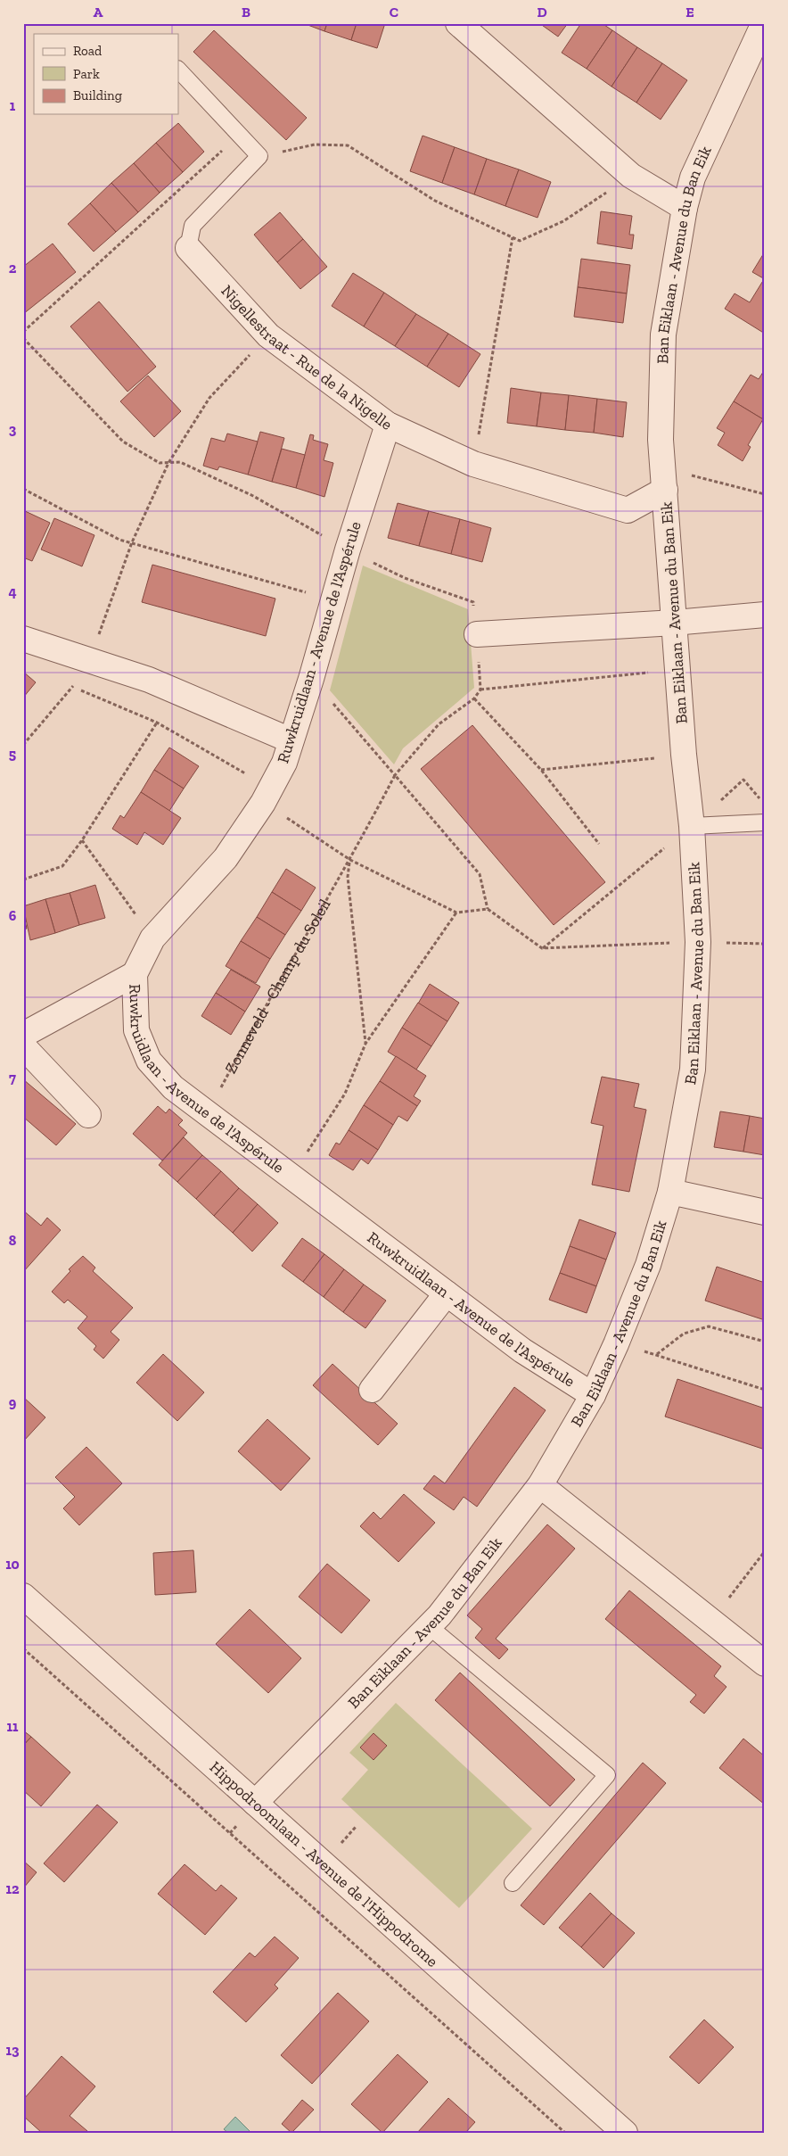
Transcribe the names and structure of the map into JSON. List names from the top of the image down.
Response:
{
  "streets": {
    "street": [
      "Ban Eiklaan - Avenue du Ban Eik",
      "Nigellestraat - Rue de la Nigelle",
      "Ruwkruidlaan - Avenue de l'Aspérule",
      "Hippodroomlaan - Avenue de l'Hippodrome"
    ],
    "path": ["Zonneveld - Champ du Soleil"]
  },
  "crossings": [
    ["Ban Eiklaan - Avenue du Ban Eik", "Nigellestraat - Rue de la Nigelle"],
    ["Ban Eiklaan - Avenue du Ban Eik", "Ruwkruidlaan - Avenue de l'Aspérule"],
    ["Ban Eiklaan - Avenue du Ban Eik", "Hippodroomlaan - Avenue de l'Hippodrome"],
    ["Nigellestraat - Rue de la Nigelle", "Ruwkruidlaan - Avenue de l'Aspérule"],
    ["Ruwkruidlaan - Avenue de l'Aspérule", "Zonneveld - Champ du Soleil"]
  ],
  "legend": ["Road", "Park", "Building"],
  "grid": {
    "columns": [
      "A",
      "B",
      "C",
      "D",
      "E"
    ],
    "rows": [
      "1",
      "2",
      "3",
      "4",
      "5",
      "6",
      "7",
      "8",
      "9",
      "10",
      "11",
      "12",
      "13"
    ]
  }
}
